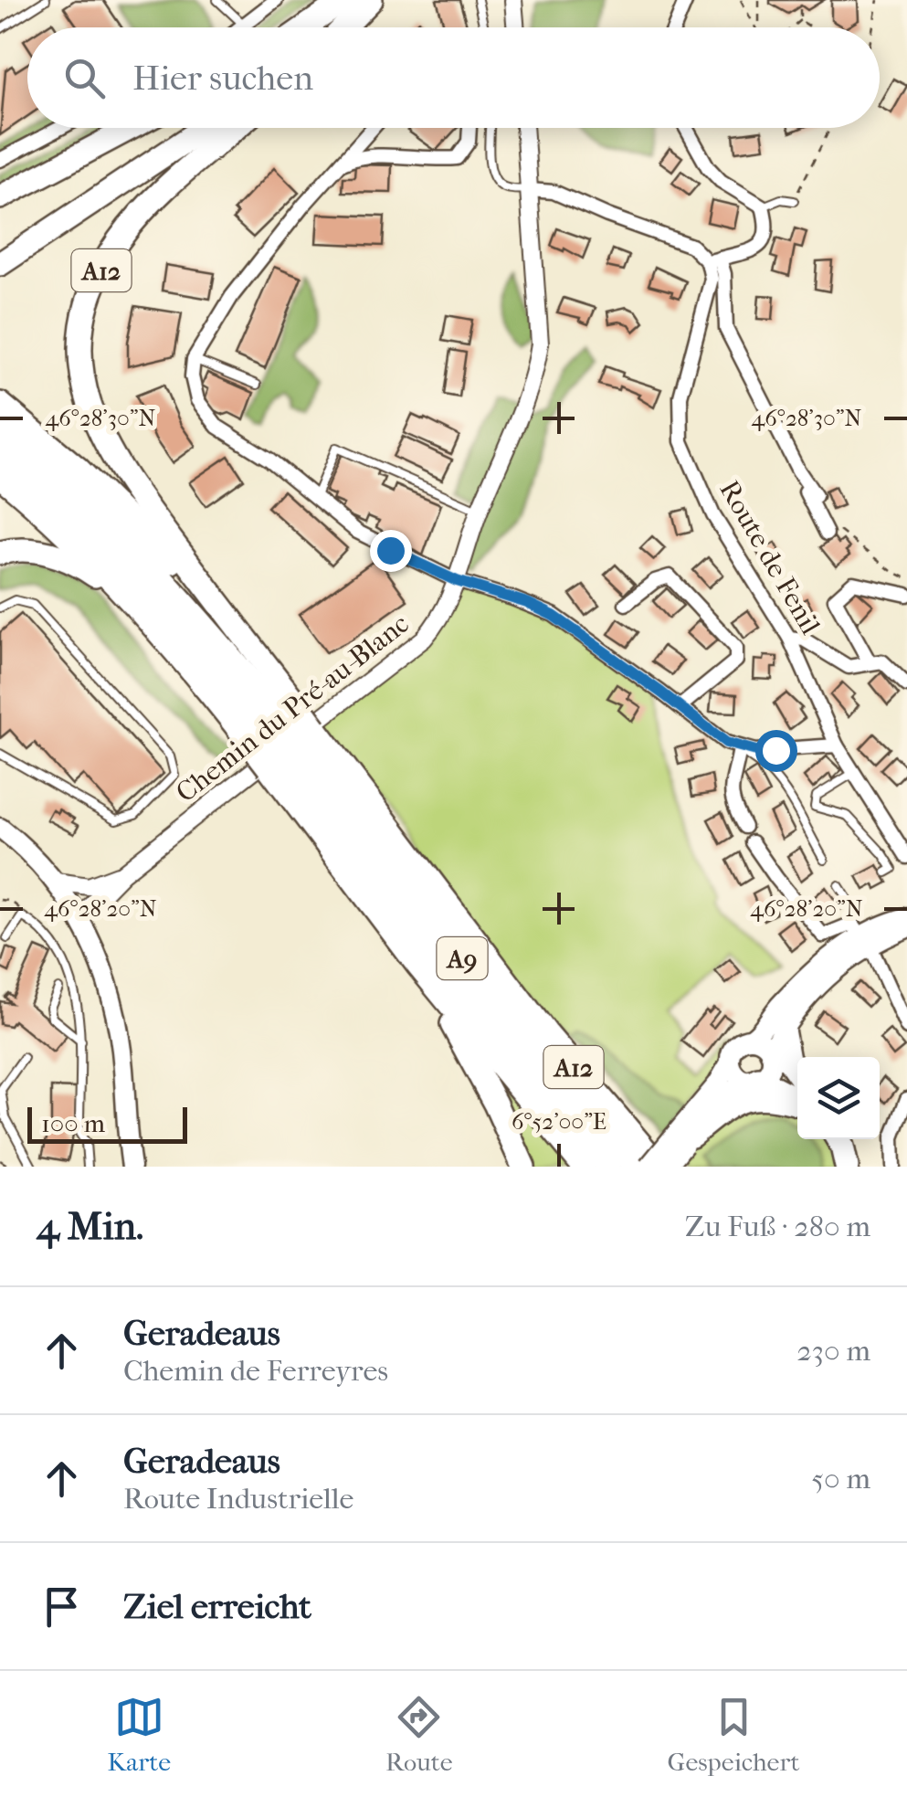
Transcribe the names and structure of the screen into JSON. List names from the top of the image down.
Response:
{
  "streets": {
    "highway": ["A12", "A9"],
    "street": ["Route de Fenil", "Chemin du Pré-au-Blanc"]
  },
  "crossings": [
    ["A12", "A9"]
  ],
  "scale_bar": "100 m",
  "page": {
    "search": "Hier suchen",
    "scale": "100 m",
    "heading": ["4 Min.", "Zu Fuß · 280 m"],
    "list": [
      ["Geradeaus", "Chemin de Ferreyres", "230 m"],
      ["Geradeaus", "Route Industrielle", "50 m"],
      "Ziel erreicht"
    ],
    "nav": ["Karte", "Route", "Gespeichert"]
  },
  "coordinates": ["46°28'30\"N", "46°28'20\"N", "6°52'00\"E"]
}
